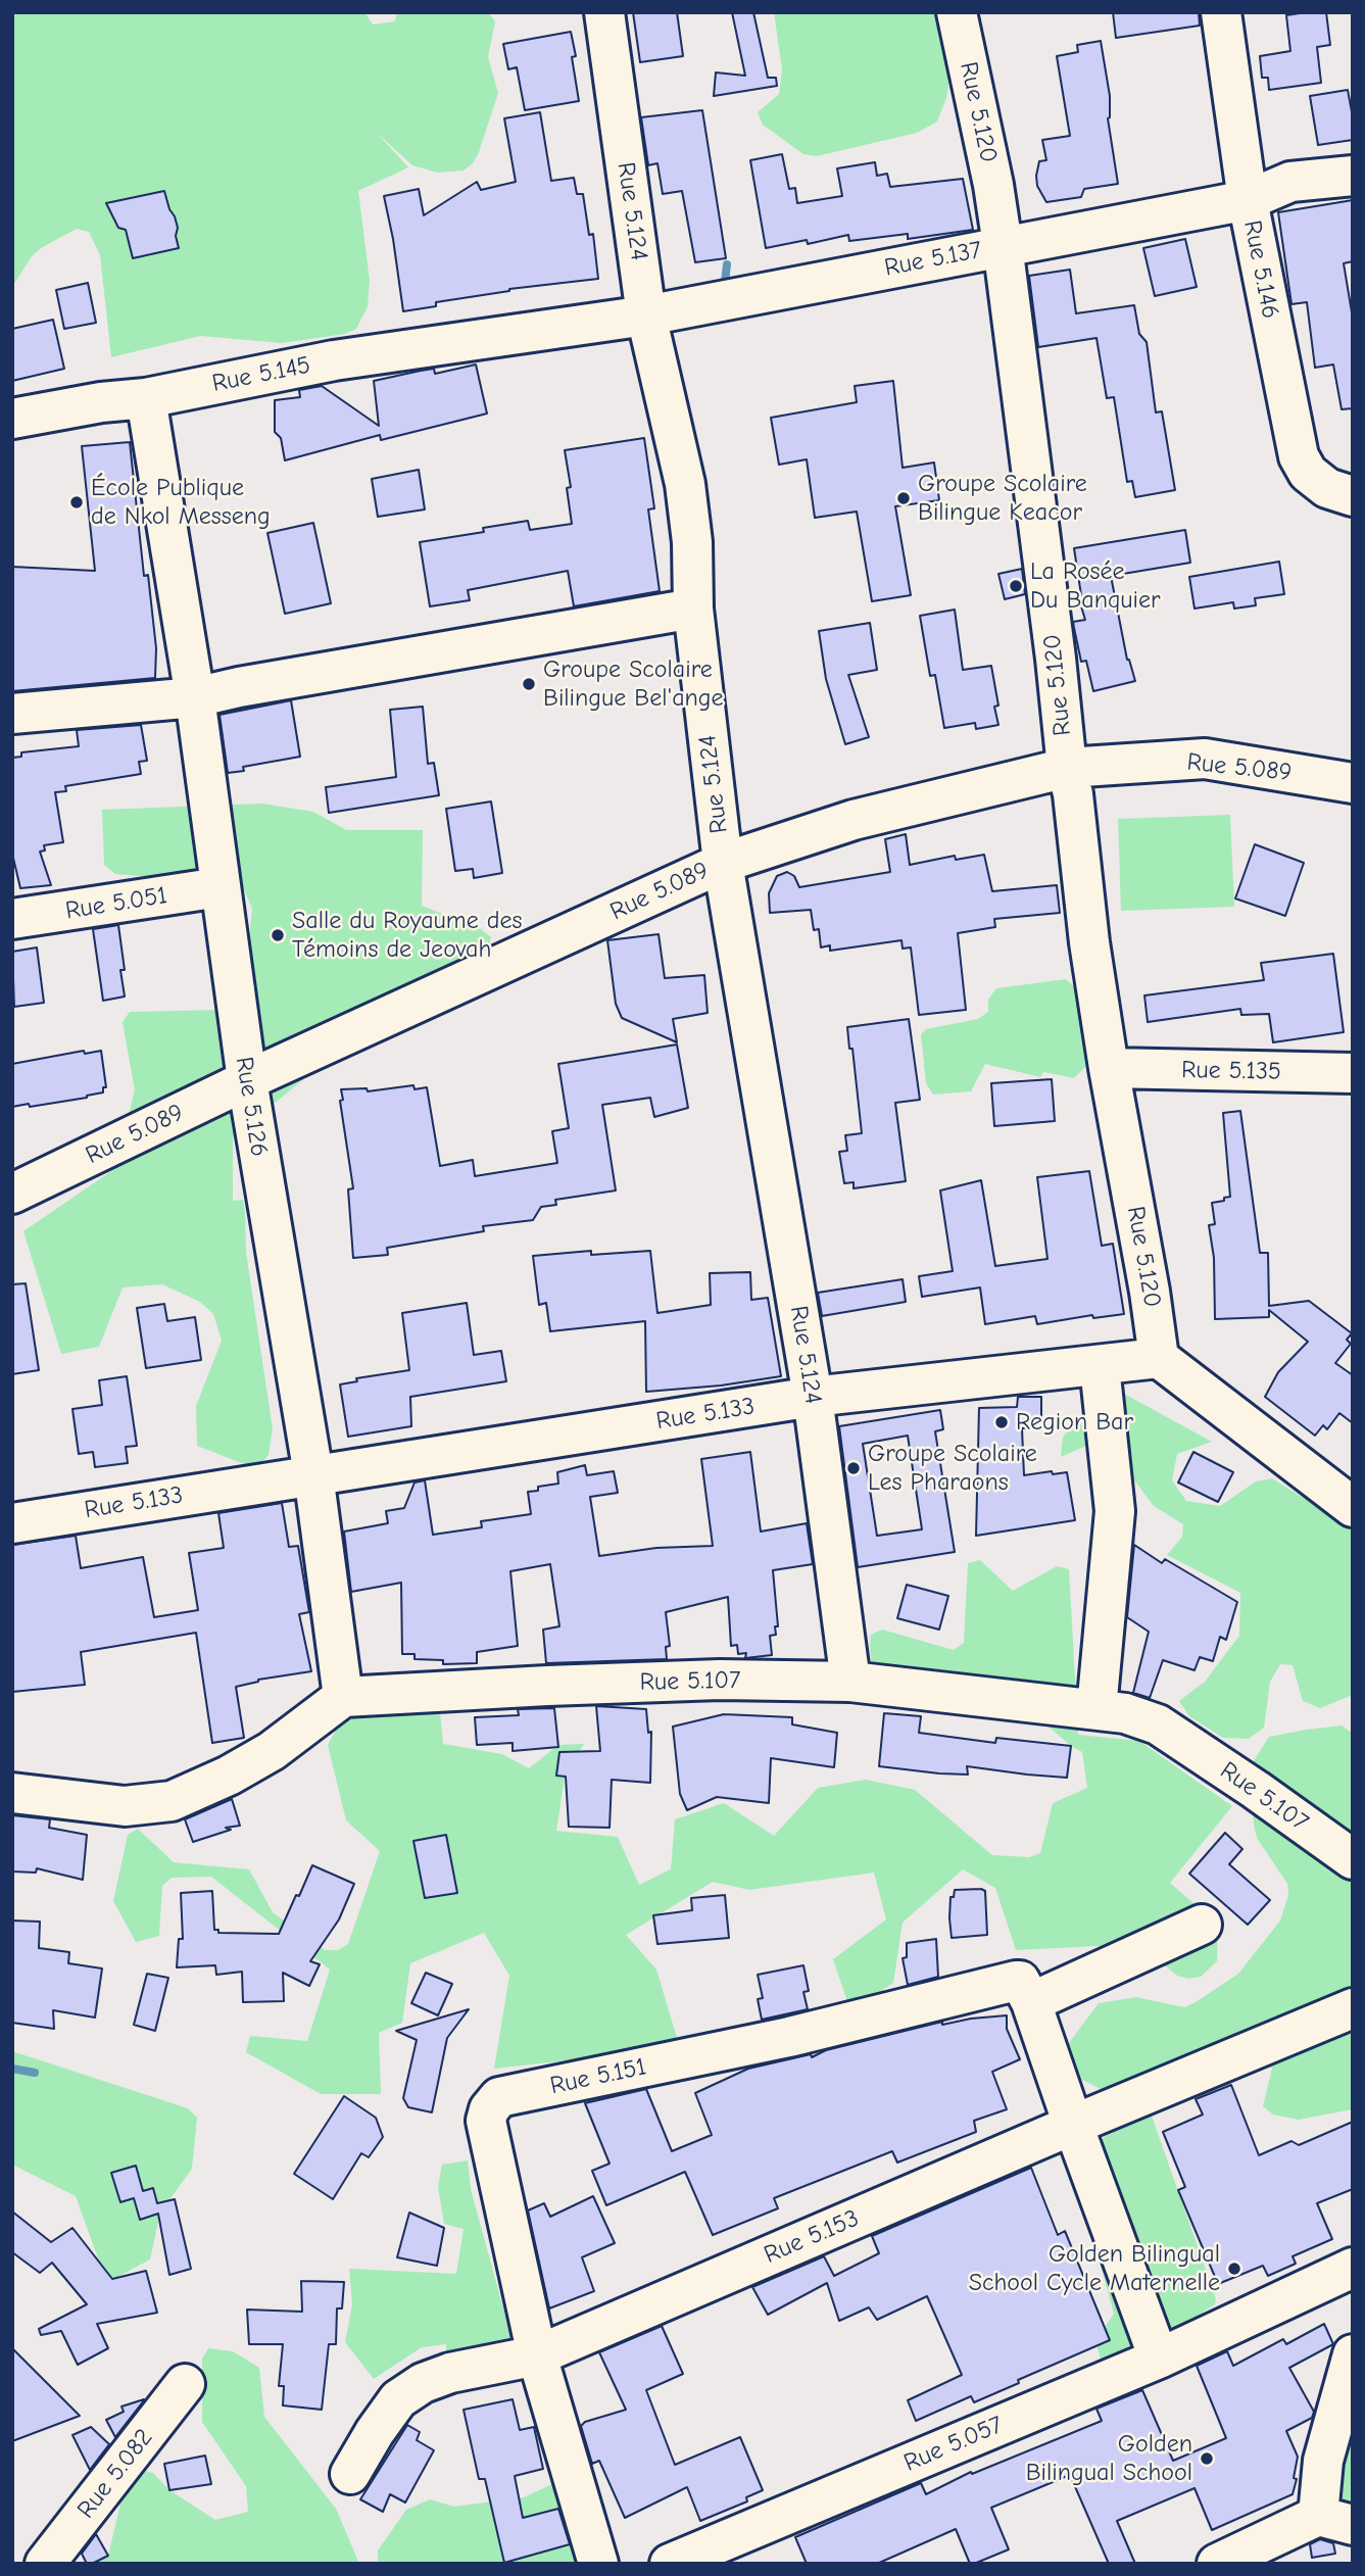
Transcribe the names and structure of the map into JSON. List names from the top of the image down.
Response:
{
  "streets": {
    "street": [
      "Rue 5.120",
      "Rue 5.124",
      "Rue 5.137",
      "Rue 5.146",
      "Rue 5.145",
      "Rue 5.089",
      "Rue 5.051",
      "Rue 5.135",
      "Rue 5.126",
      "Rue 5.133",
      "Rue 5.107",
      "Rue 5.151",
      "Rue 5.153",
      "Rue 5.057",
      "Rue 5.082"
    ]
  },
  "crossings": [
    ["Rue 5.120", "Rue 5.137"],
    ["Rue 5.120", "Rue 5.089"],
    ["Rue 5.120", "Rue 5.135"],
    ["Rue 5.120", "Rue 5.133"],
    ["Rue 5.124", "Rue 5.137"],
    ["Rue 5.124", "Rue 5.089"],
    ["Rue 5.124", "Rue 5.133"],
    ["Rue 5.124", "Rue 5.107"],
    ["Rue 5.137", "Rue 5.146"],
    ["Rue 5.137", "Rue 5.145"],
    ["Rue 5.145", "Rue 5.126"],
    ["Rue 5.089", "Rue 5.126"],
    ["Rue 5.051", "Rue 5.126"],
    ["Rue 5.126", "Rue 5.133"],
    ["Rue 5.126", "Rue 5.107"],
    ["Rue 5.151", "Rue 5.153"]
  ],
  "places": [
    "Groupe Scolaire Bilingue Keacor",
    "École Publique de Nkol Messeng",
    "La Rosée Du Banquier",
    "Groupe Scolaire Bilingue Bel'ange",
    "Salle du Royaume des Témoins de Jeovah",
    "Region Bar",
    "Groupe Scolaire Les Pharaons",
    "Golden Bilingual School Cycle Maternelle",
    "Golden Bilingual School"
  ]
}
